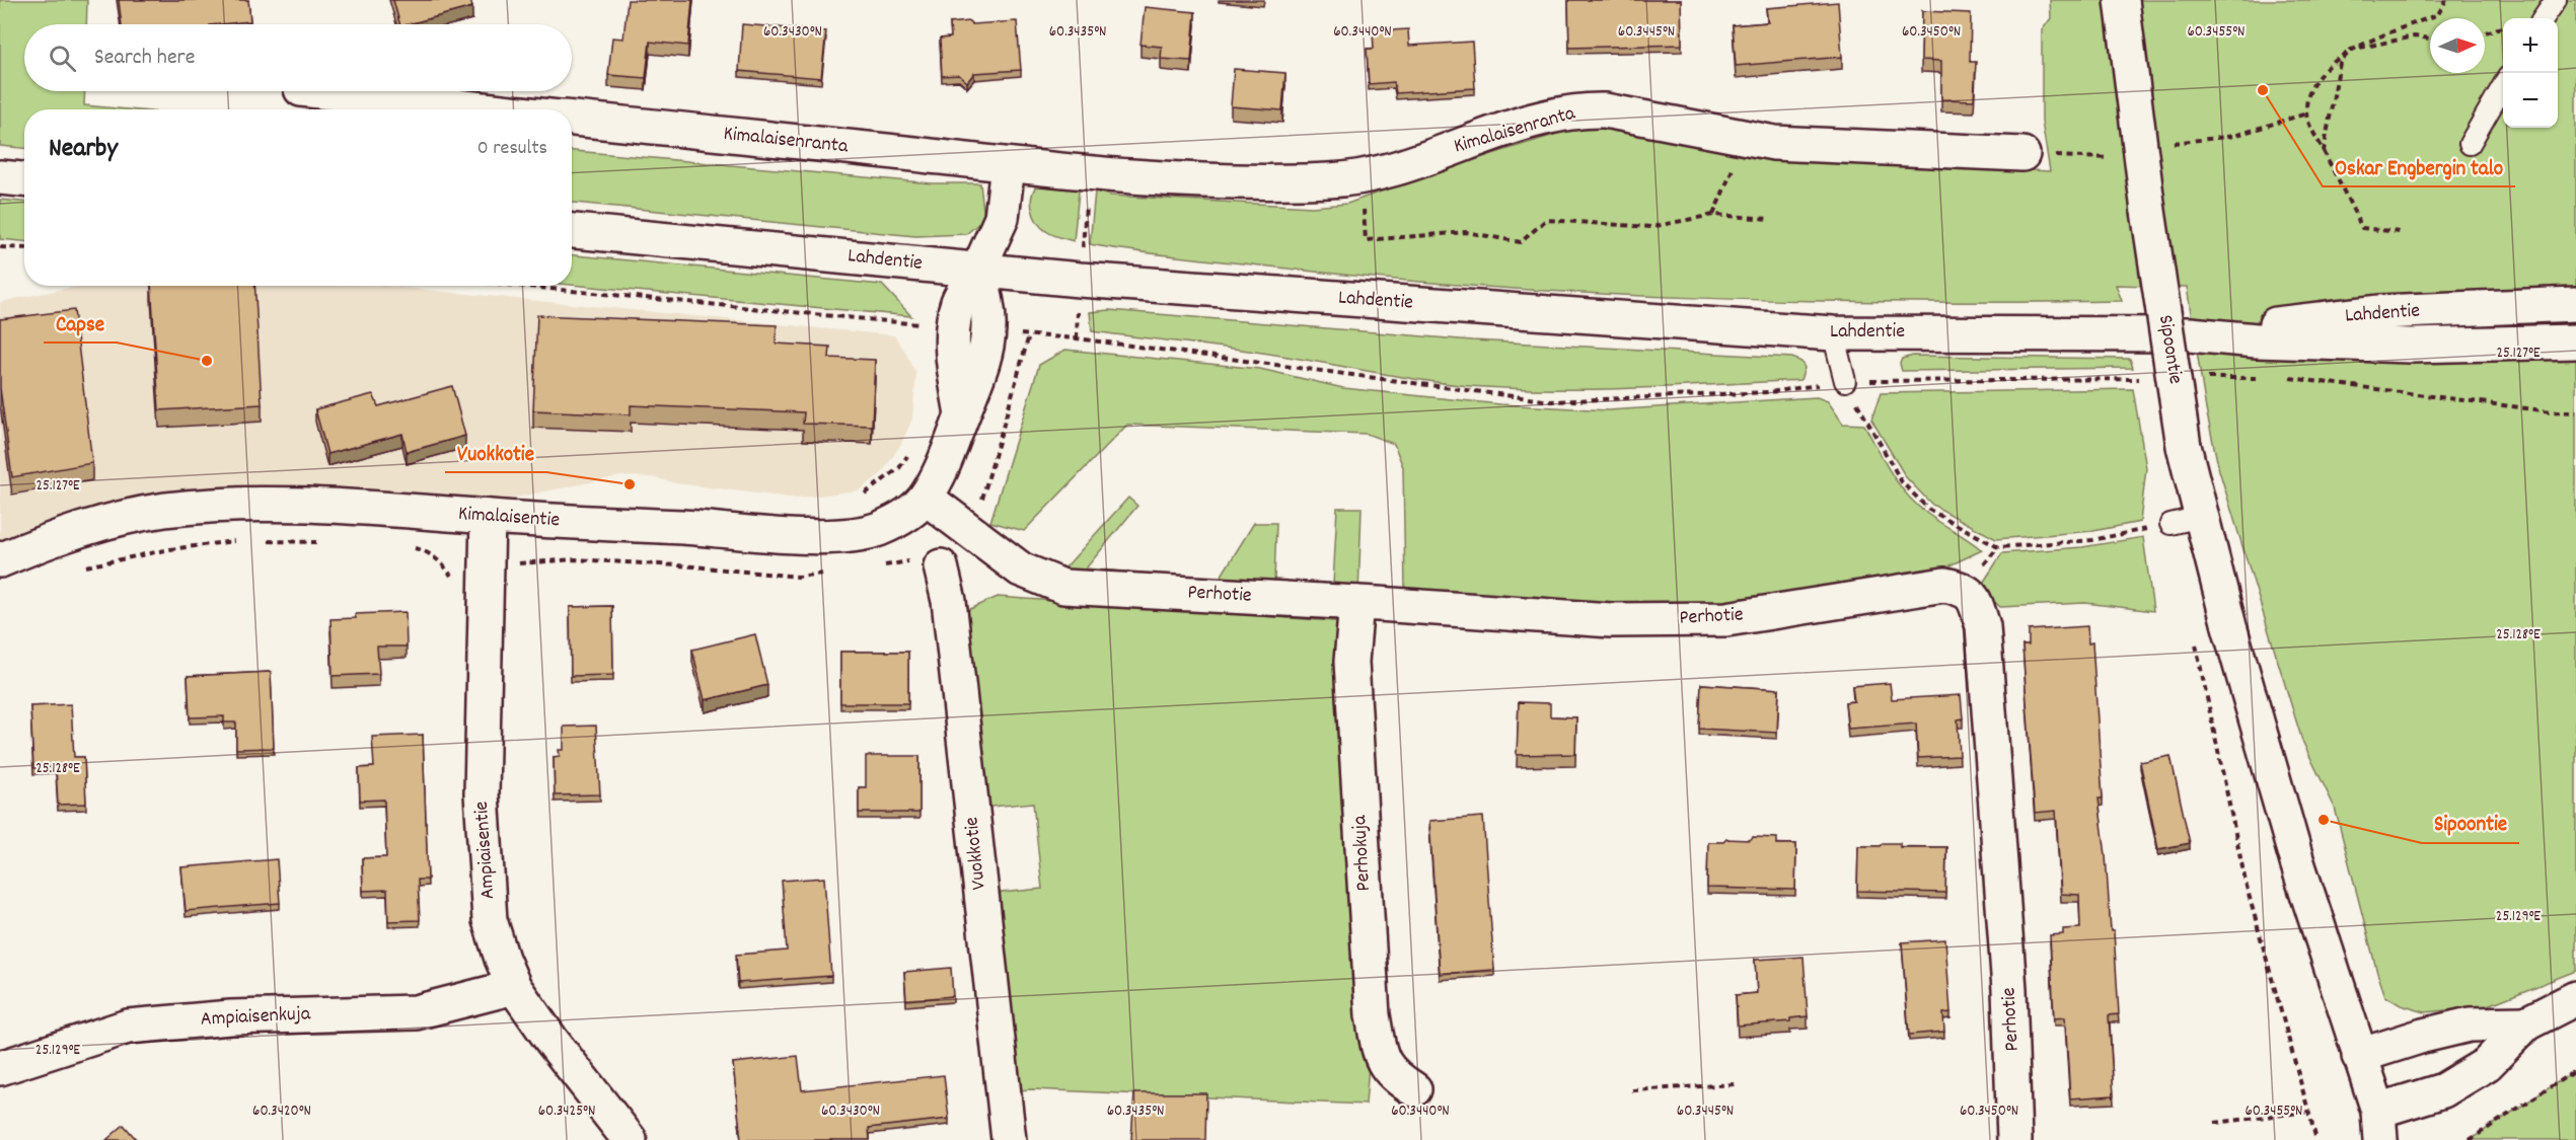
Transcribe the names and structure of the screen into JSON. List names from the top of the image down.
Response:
{
  "streets": {
    "street": [
      "Kimalaisenranta",
      "Lahdentie",
      "Sipoontie",
      "Kimalaisentie",
      "Perhotie",
      "Ampiaisentie",
      "Vuokkotie",
      "Perhokuja",
      "Ampiaisenkuja"
    ]
  },
  "crossings": [
    ["Lahdentie", "Kimalaisentie"],
    ["Kimalaisentie", "Perhotie"],
    ["Kimalaisentie", "Ampiaisentie"],
    ["Perhotie", "Perhokuja"],
    ["Ampiaisentie", "Ampiaisenkuja"]
  ],
  "places": [
    "Oskar Engbergin talo",
    "Capse",
    "Vuokkotie",
    "Sipoontie"
  ],
  "north": "right",
  "page": {
    "map_buttons": ["+", "−"],
    "search": "Search here",
    "heading": ["Nearby", "0 results"]
  },
  "coordinates": [
    "60.3430°N",
    "60.3435°N",
    "60.3440°N",
    "60.3445°N",
    "60.3450°N",
    "60.3455°N",
    "25.127°E",
    "25.128°E",
    "25.129°E",
    "60.3420°N",
    "60.3425°N"
  ]
}
